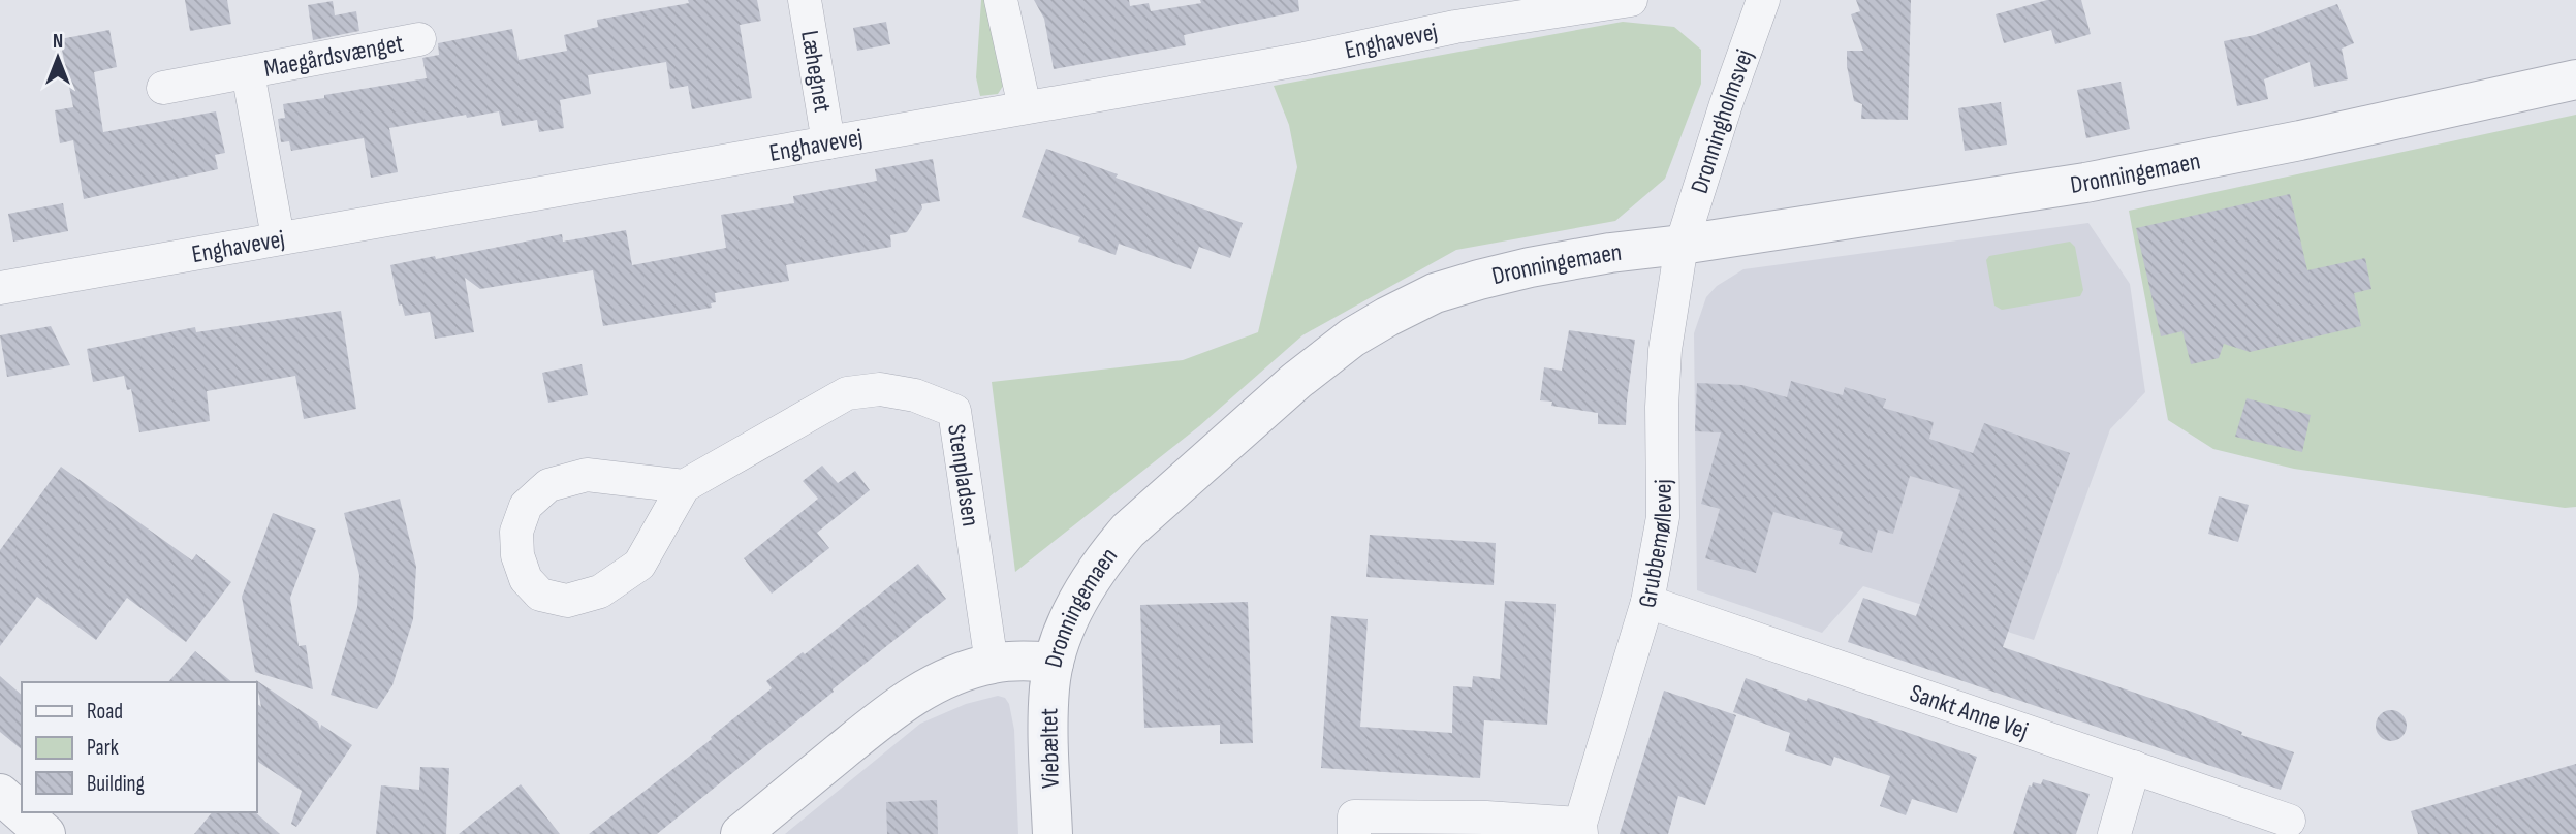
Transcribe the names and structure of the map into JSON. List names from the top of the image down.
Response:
{
  "streets": {
    "street": [
      "Enghavevej",
      "Maegårdsvænget",
      "Læhegnet",
      "Dronningholmsvej",
      "Dronningemaen",
      "Stenpladsen",
      "Grubbemøllevej",
      "Sankt Anne Vej",
      "Viebæltet"
    ]
  },
  "crossings": [
    ["Enghavevej", "Maegårdsvænget"],
    ["Enghavevej", "Læhegnet"],
    ["Dronningholmsvej", "Dronningemaen"],
    ["Dronningholmsvej", "Grubbemøllevej"],
    ["Dronningemaen", "Stenpladsen"],
    ["Dronningemaen", "Grubbemøllevej"],
    ["Dronningemaen", "Viebæltet"],
    ["Grubbemøllevej", "Sankt Anne Vej"]
  ],
  "legend": ["Road", "Park", "Building"],
  "north": "top"
}
